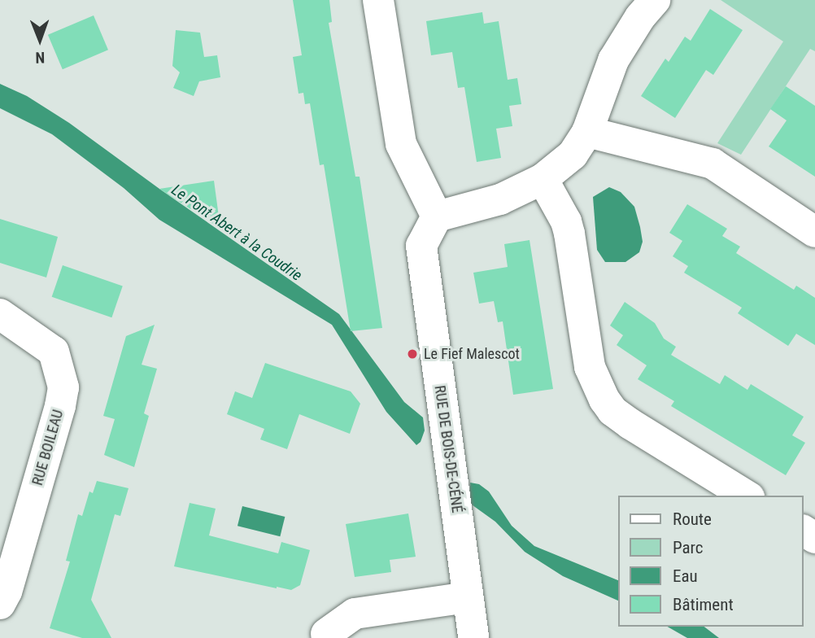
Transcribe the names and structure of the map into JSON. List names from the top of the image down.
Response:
{
  "streets": {
    "street": ["RUE BOILEAU", "RUE DE BOIS-DE-CÉNÉ"]
  },
  "water": ["Le Pont Abert à la Coudrie"],
  "places": ["Le Fief Malescot"],
  "legend": [
    "Route",
    "Parc",
    "Eau",
    "Bâtiment"
  ],
  "north": "bottom"
}
